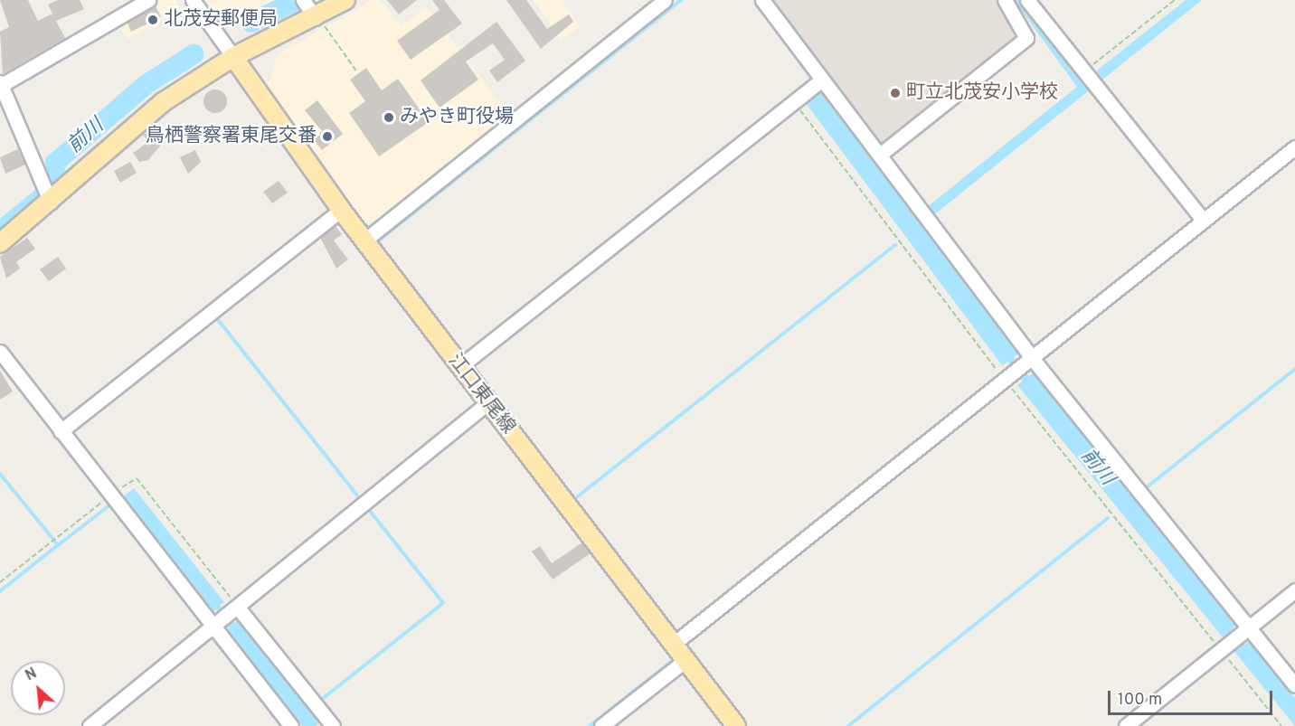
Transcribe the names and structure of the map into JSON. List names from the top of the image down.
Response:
{
  "streets": {
    "main road": ["江口東尾線"]
  },
  "water": ["前川"],
  "places": [
    "北茂安郵便局",
    "町立北茂安小学校",
    "みやき町役場",
    "鳥栖警察署東尾交番"
  ],
  "scale_bar": "100 m",
  "north": "top left"
}
